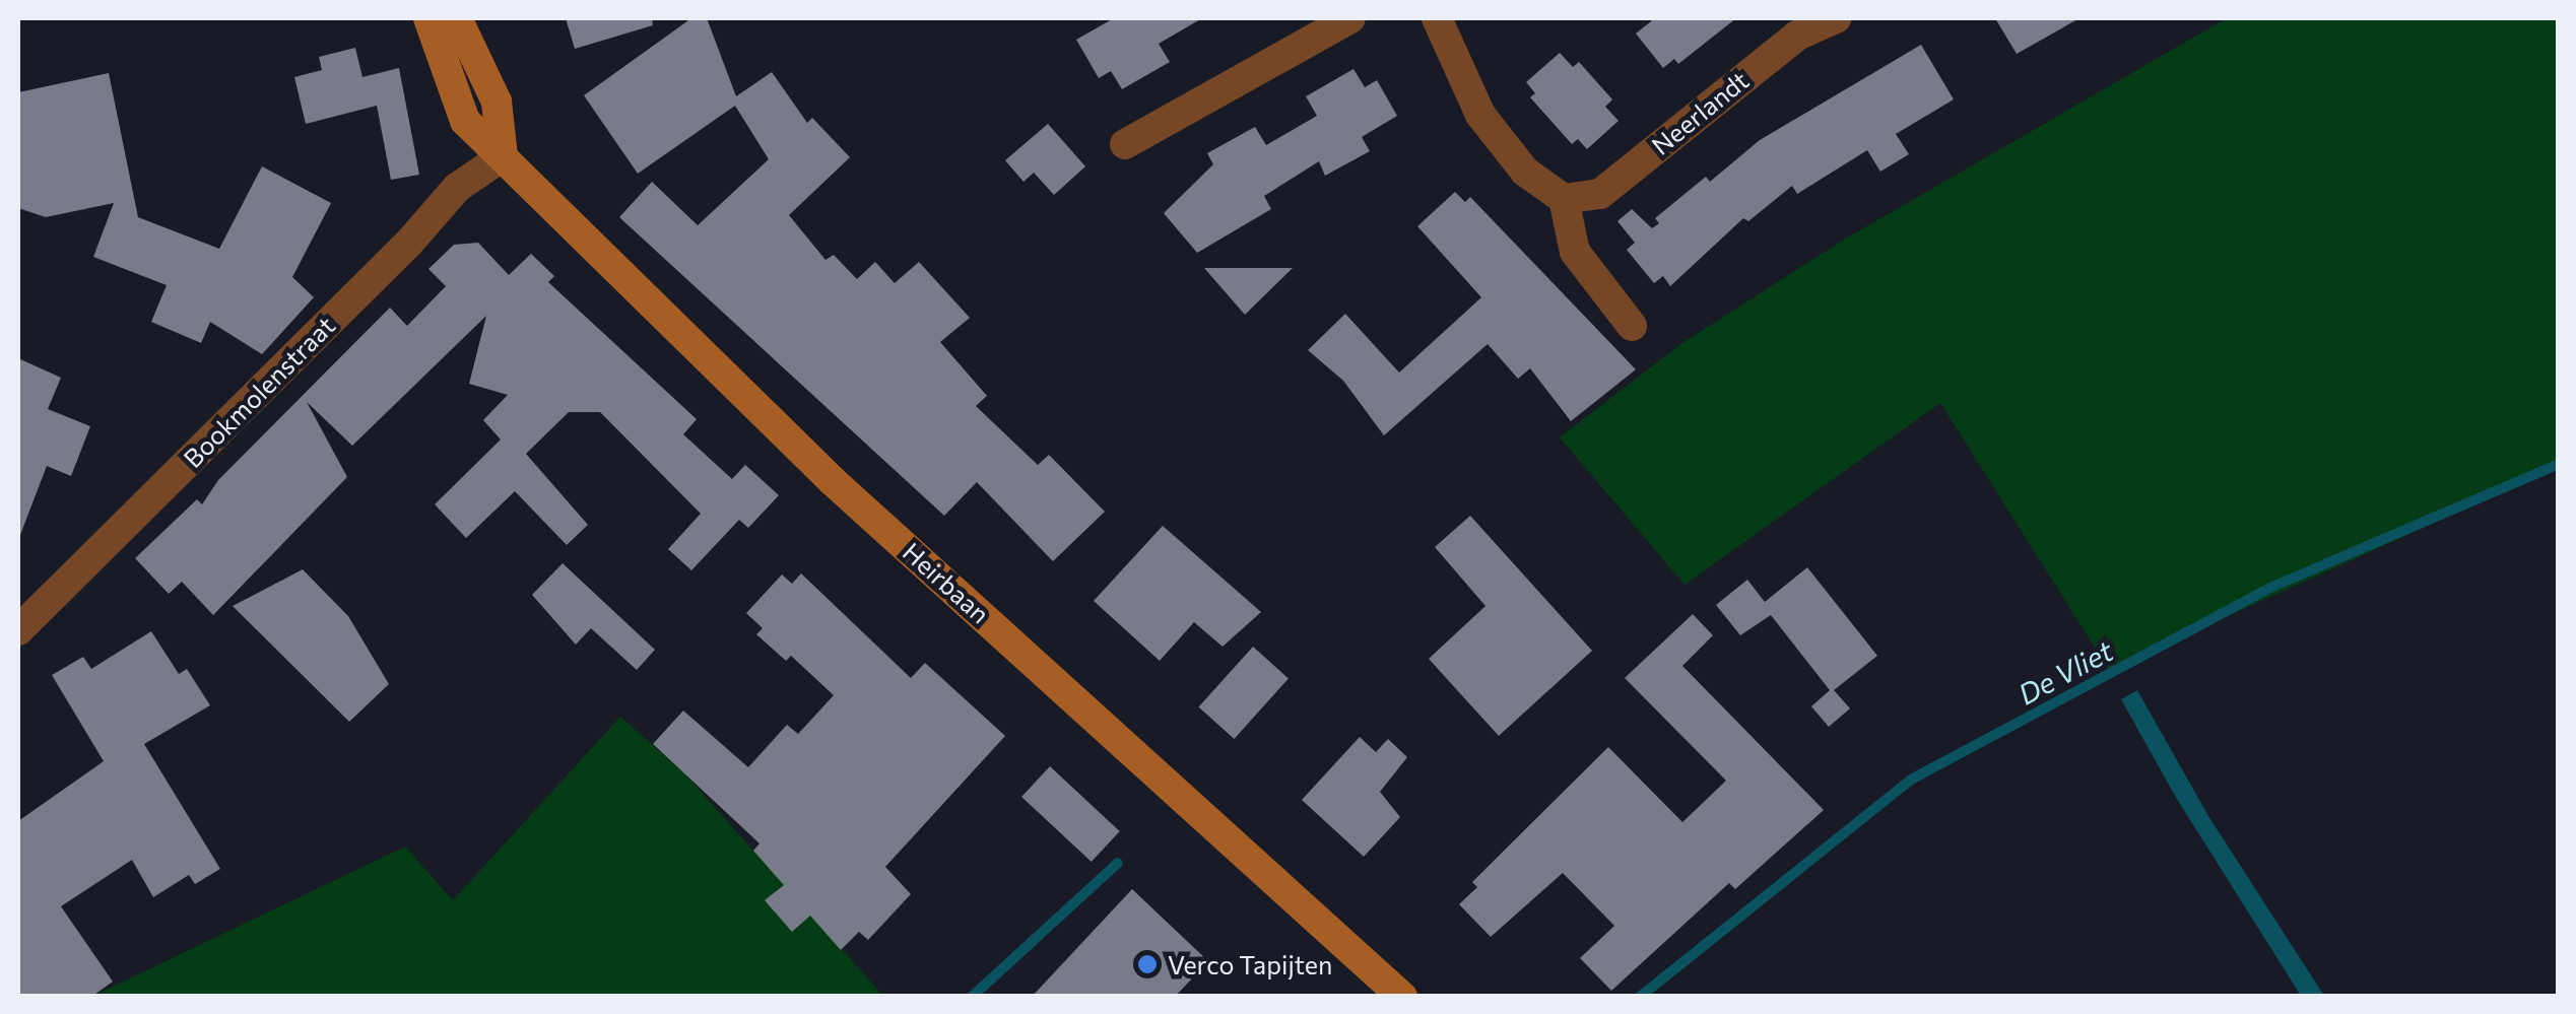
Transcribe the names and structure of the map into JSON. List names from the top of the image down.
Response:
{
  "streets": {
    "main road": ["Heirbaan"],
    "street": ["Neerlandt", "Bookmolenstraat"]
  },
  "crossings": [
    ["Bookmolenstraat", "Heirbaan"]
  ],
  "water": ["De Vliet"],
  "places": ["Verco Tapijten"]
}
